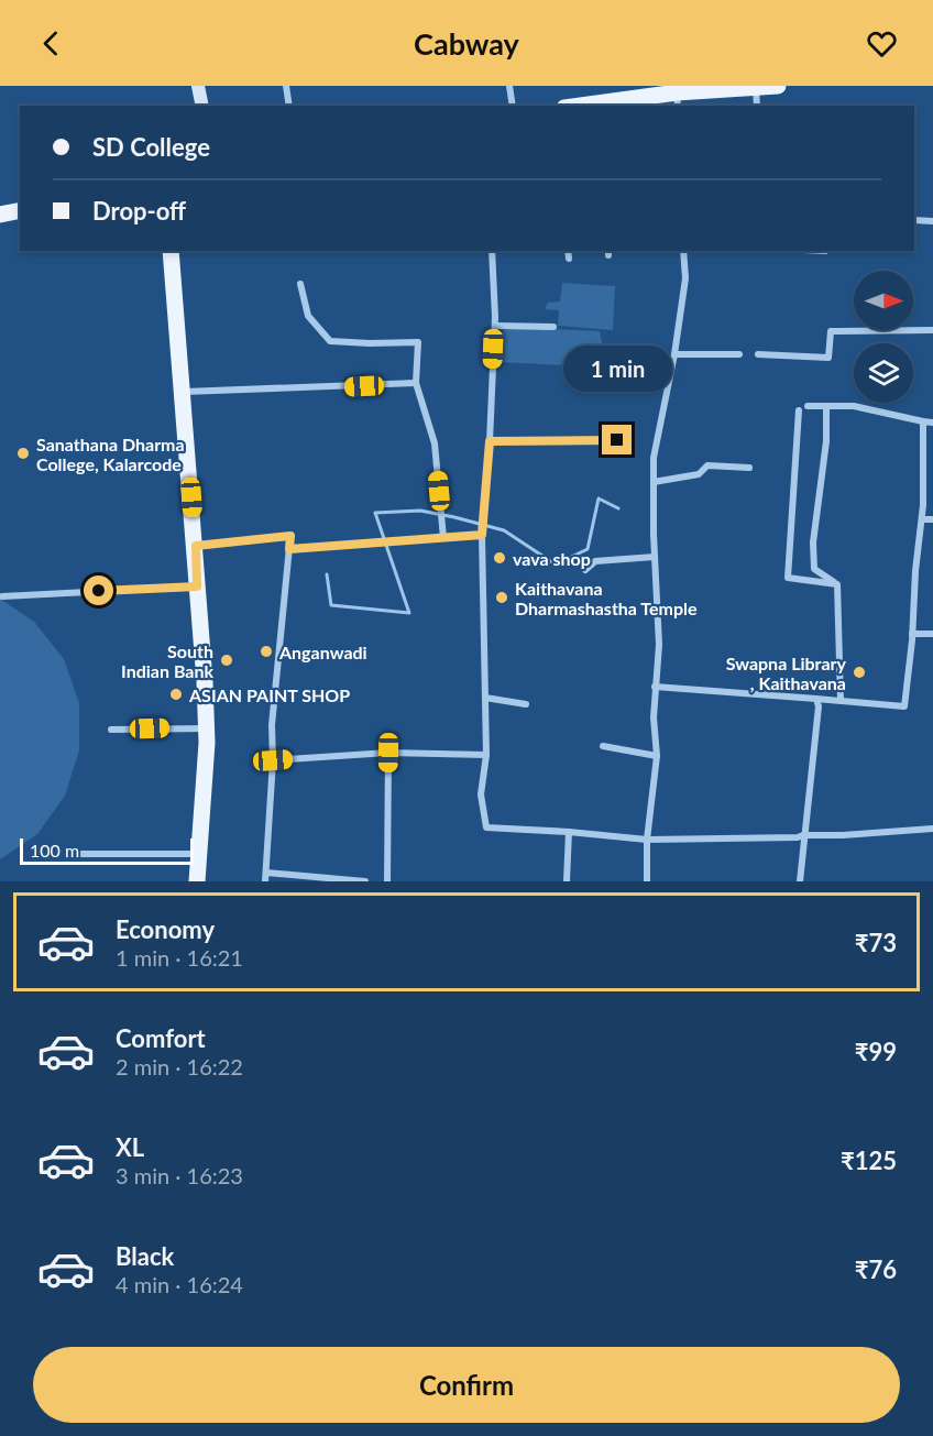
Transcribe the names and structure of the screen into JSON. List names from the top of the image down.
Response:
{
  "places": [
    "Sanathana Dharma College, Kalarcode",
    "vava shop",
    "Kaithavana Dharmashastha Temple",
    "Anganwadi",
    "South Indian Bank",
    "Swapna Library , Kaithavana",
    "ASIAN PAINT SHOP"
  ],
  "scale_bar": "100 m",
  "north": "right",
  "page": {
    "header": "Cabway",
    "banner": ["SD College", "Drop-off"],
    "bubble": "1 min",
    "scale": "100 m",
    "list": [
      {
        "name": "Economy",
        "note": "1 min · 16:21",
        "value": "₹73"
      },
      {
        "name": "Comfort",
        "note": "2 min · 16:22",
        "value": "₹99"
      },
      {
        "name": "XL",
        "note": "3 min · 16:23",
        "value": "₹125"
      },
      {
        "name": "Black",
        "note": "4 min · 16:24",
        "value": "₹76"
      }
    ],
    "buttons": "Confirm"
  }
}
